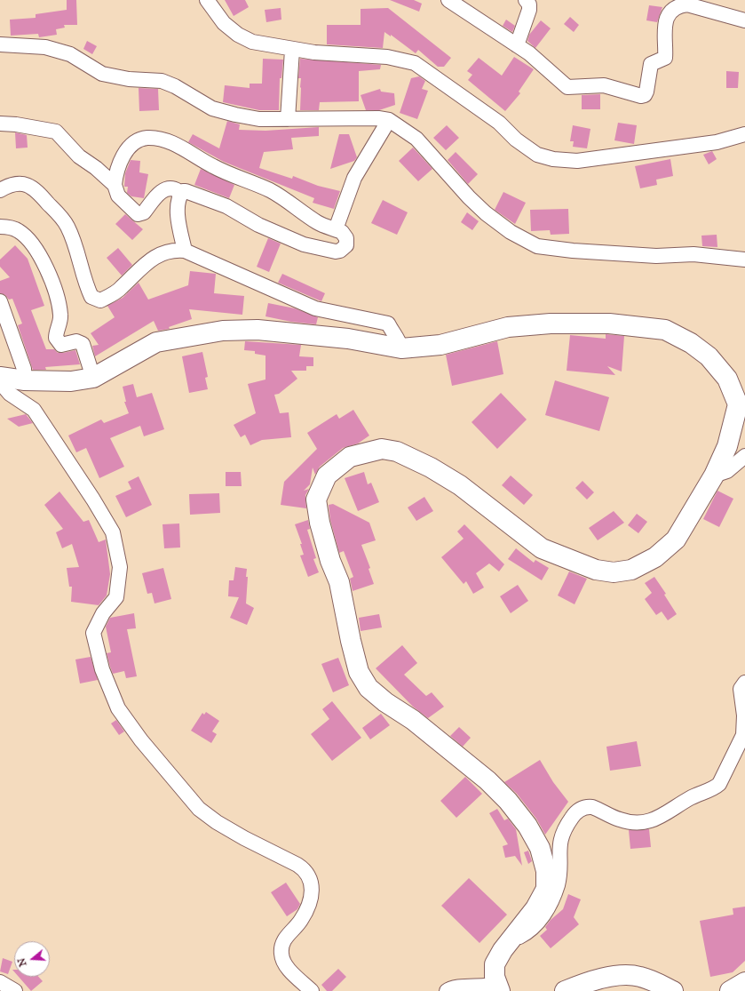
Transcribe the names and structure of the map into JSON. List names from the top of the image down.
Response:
{
  "north": "left"
}
